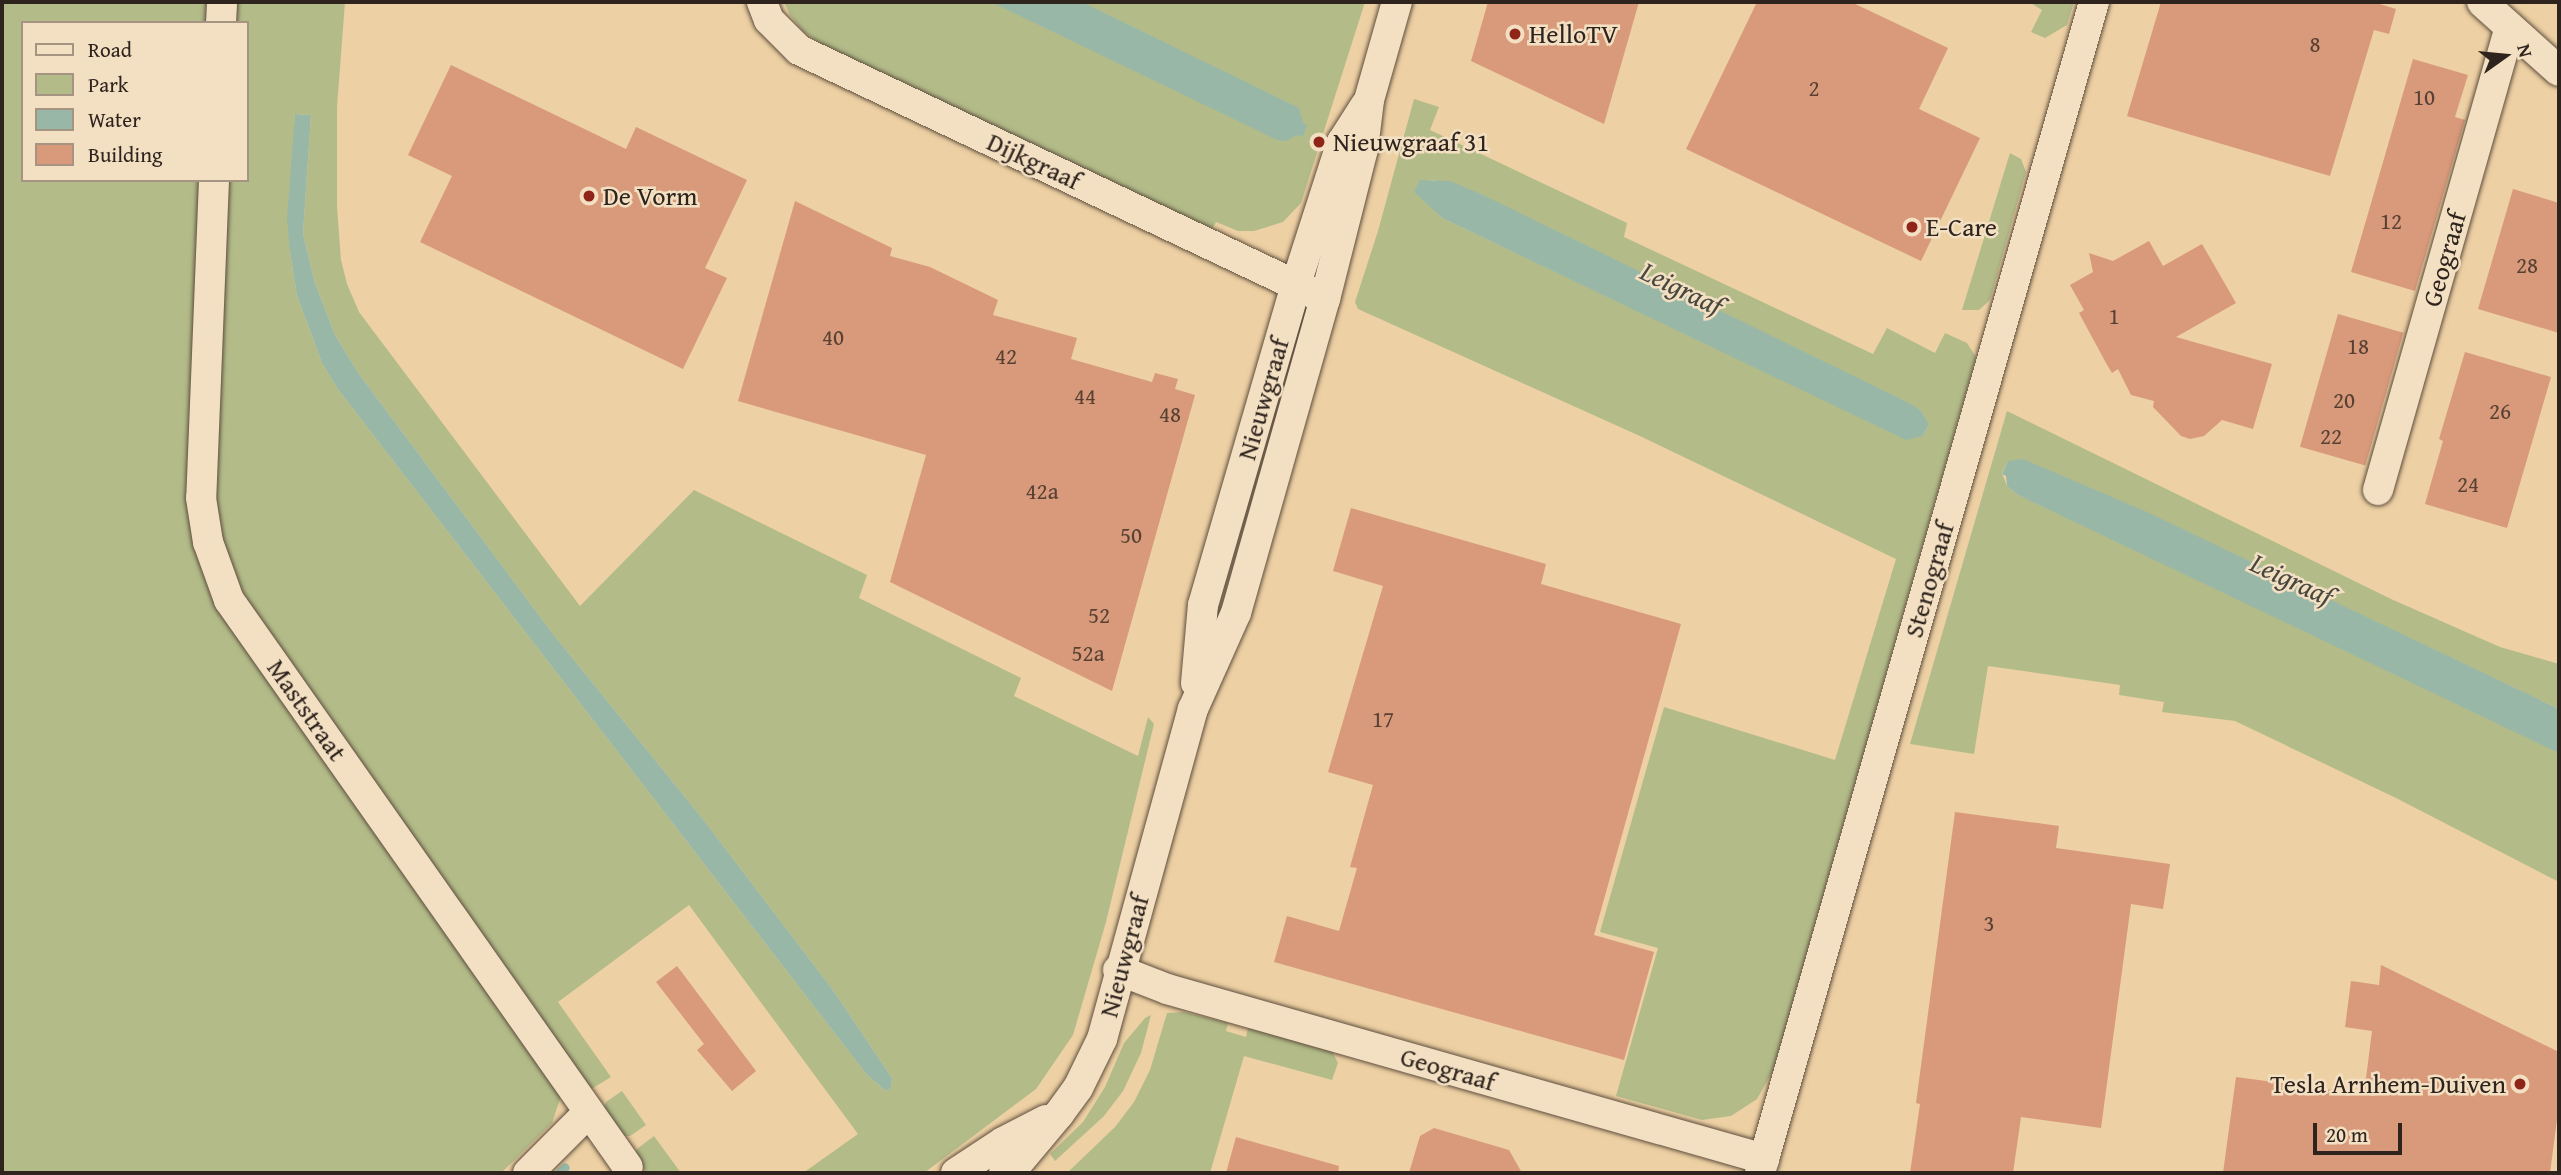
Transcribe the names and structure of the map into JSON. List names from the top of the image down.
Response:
{
  "streets": {
    "street": [
      "Dijkgraaf",
      "Geograaf",
      "Nieuwgraaf",
      "Stenograaf",
      "Maststraat"
    ]
  },
  "crossings": [
    ["Dijkgraaf", "Nieuwgraaf"],
    ["Geograaf", "Nieuwgraaf"],
    ["Geograaf", "Stenograaf"]
  ],
  "water": ["Leigraaf"],
  "places": [
    "HelloTV",
    "Nieuwgraaf 31",
    "De Vorm",
    "E-Care",
    "Tesla Arnhem-Duiven"
  ],
  "house_numbers": [
    "8",
    "2",
    "10",
    "12",
    "28",
    "1",
    "40",
    "18",
    "42",
    "44",
    "20",
    "26",
    "48",
    "22",
    "24",
    "42a",
    "50",
    "52",
    "52a",
    "17",
    "3"
  ],
  "legend": [
    "Road",
    "Park",
    "Water",
    "Building"
  ],
  "scale_bar": "20 m",
  "north": "right"
}
